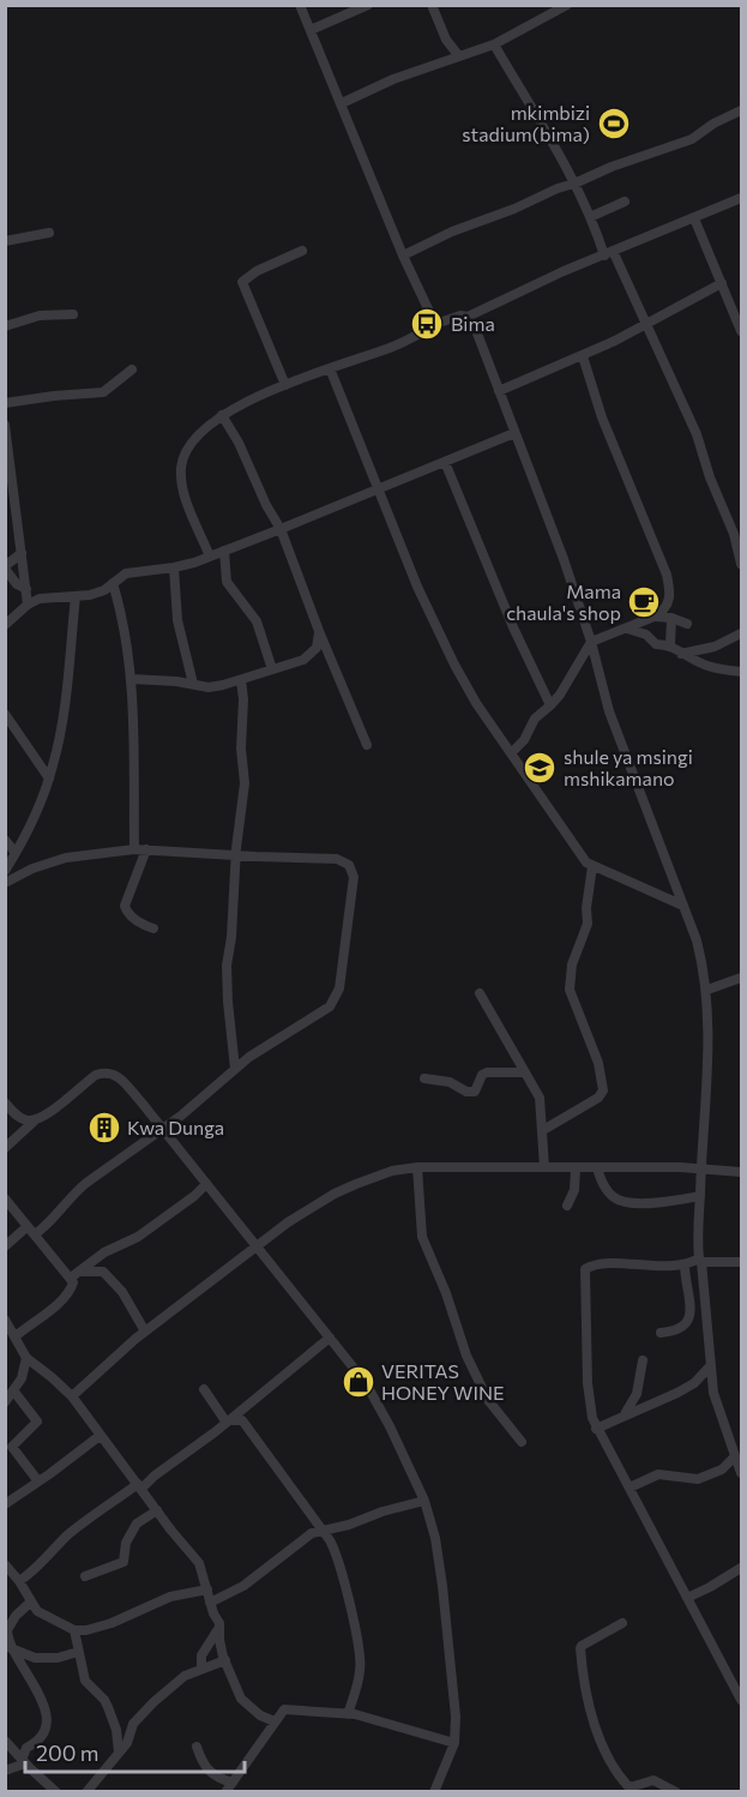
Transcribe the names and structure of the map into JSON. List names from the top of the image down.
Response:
{
  "places": {
    "sports": ["mkimbizi stadium(bima)"],
    "bus stop": ["Bima"],
    "cafe": ["Mama chaula's shop"],
    "school or university": ["shule ya msingi mshikamano"],
    "building": ["Kwa Dunga"],
    "shop": ["VERITAS HONEY WINE"]
  },
  "scale_bar": "200 m"
}
